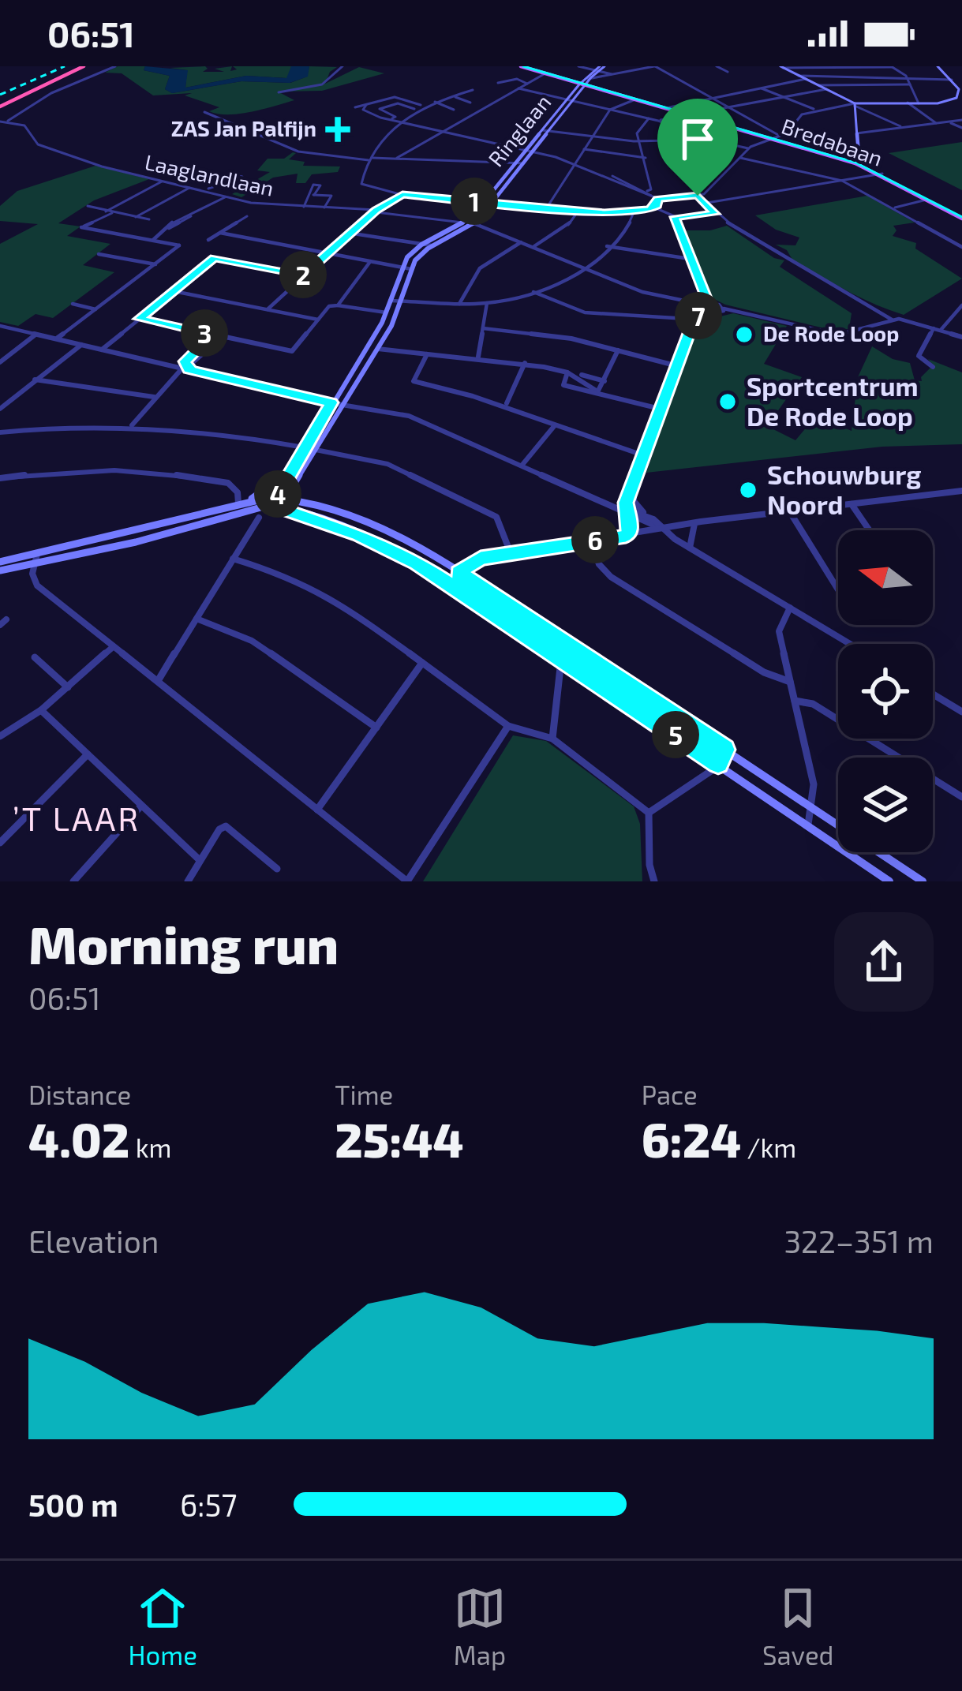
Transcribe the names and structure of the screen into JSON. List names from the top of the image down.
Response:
{
  "streets": {
    "main road": ["Bredabaan"],
    "street": ["Ringlaan", "Laaglandlaan"]
  },
  "crossings": [
    ["Ringlaan", "Bredabaan"],
    ["Ringlaan", "Laaglandlaan"]
  ],
  "districts": ["’T LAAR"],
  "places": {
    "health": ["ZAS Jan Palfijn"],
    "other": ["De Rode Loop", "Sportcentrum De Rode Loop", "Schouwburg Noord"]
  },
  "north": "left",
  "page": {
    "status": "06:51",
    "pins": [
      "1",
      "2",
      "7",
      "3",
      "4",
      "6",
      "5"
    ],
    "heading": ["Morning run", "06:51"],
    "stats": [
      ["Distance", "4.02 km"],
      ["Time", "25:44"],
      ["Pace", "6:24 /km"]
    ],
    "chart": ["Elevation", "322–351 m"],
    "list": [
      {
        "name": "500 m",
        "note": "6:57"
      }
    ],
    "tabs": ["Home", "Map", "Saved"]
  }
}
